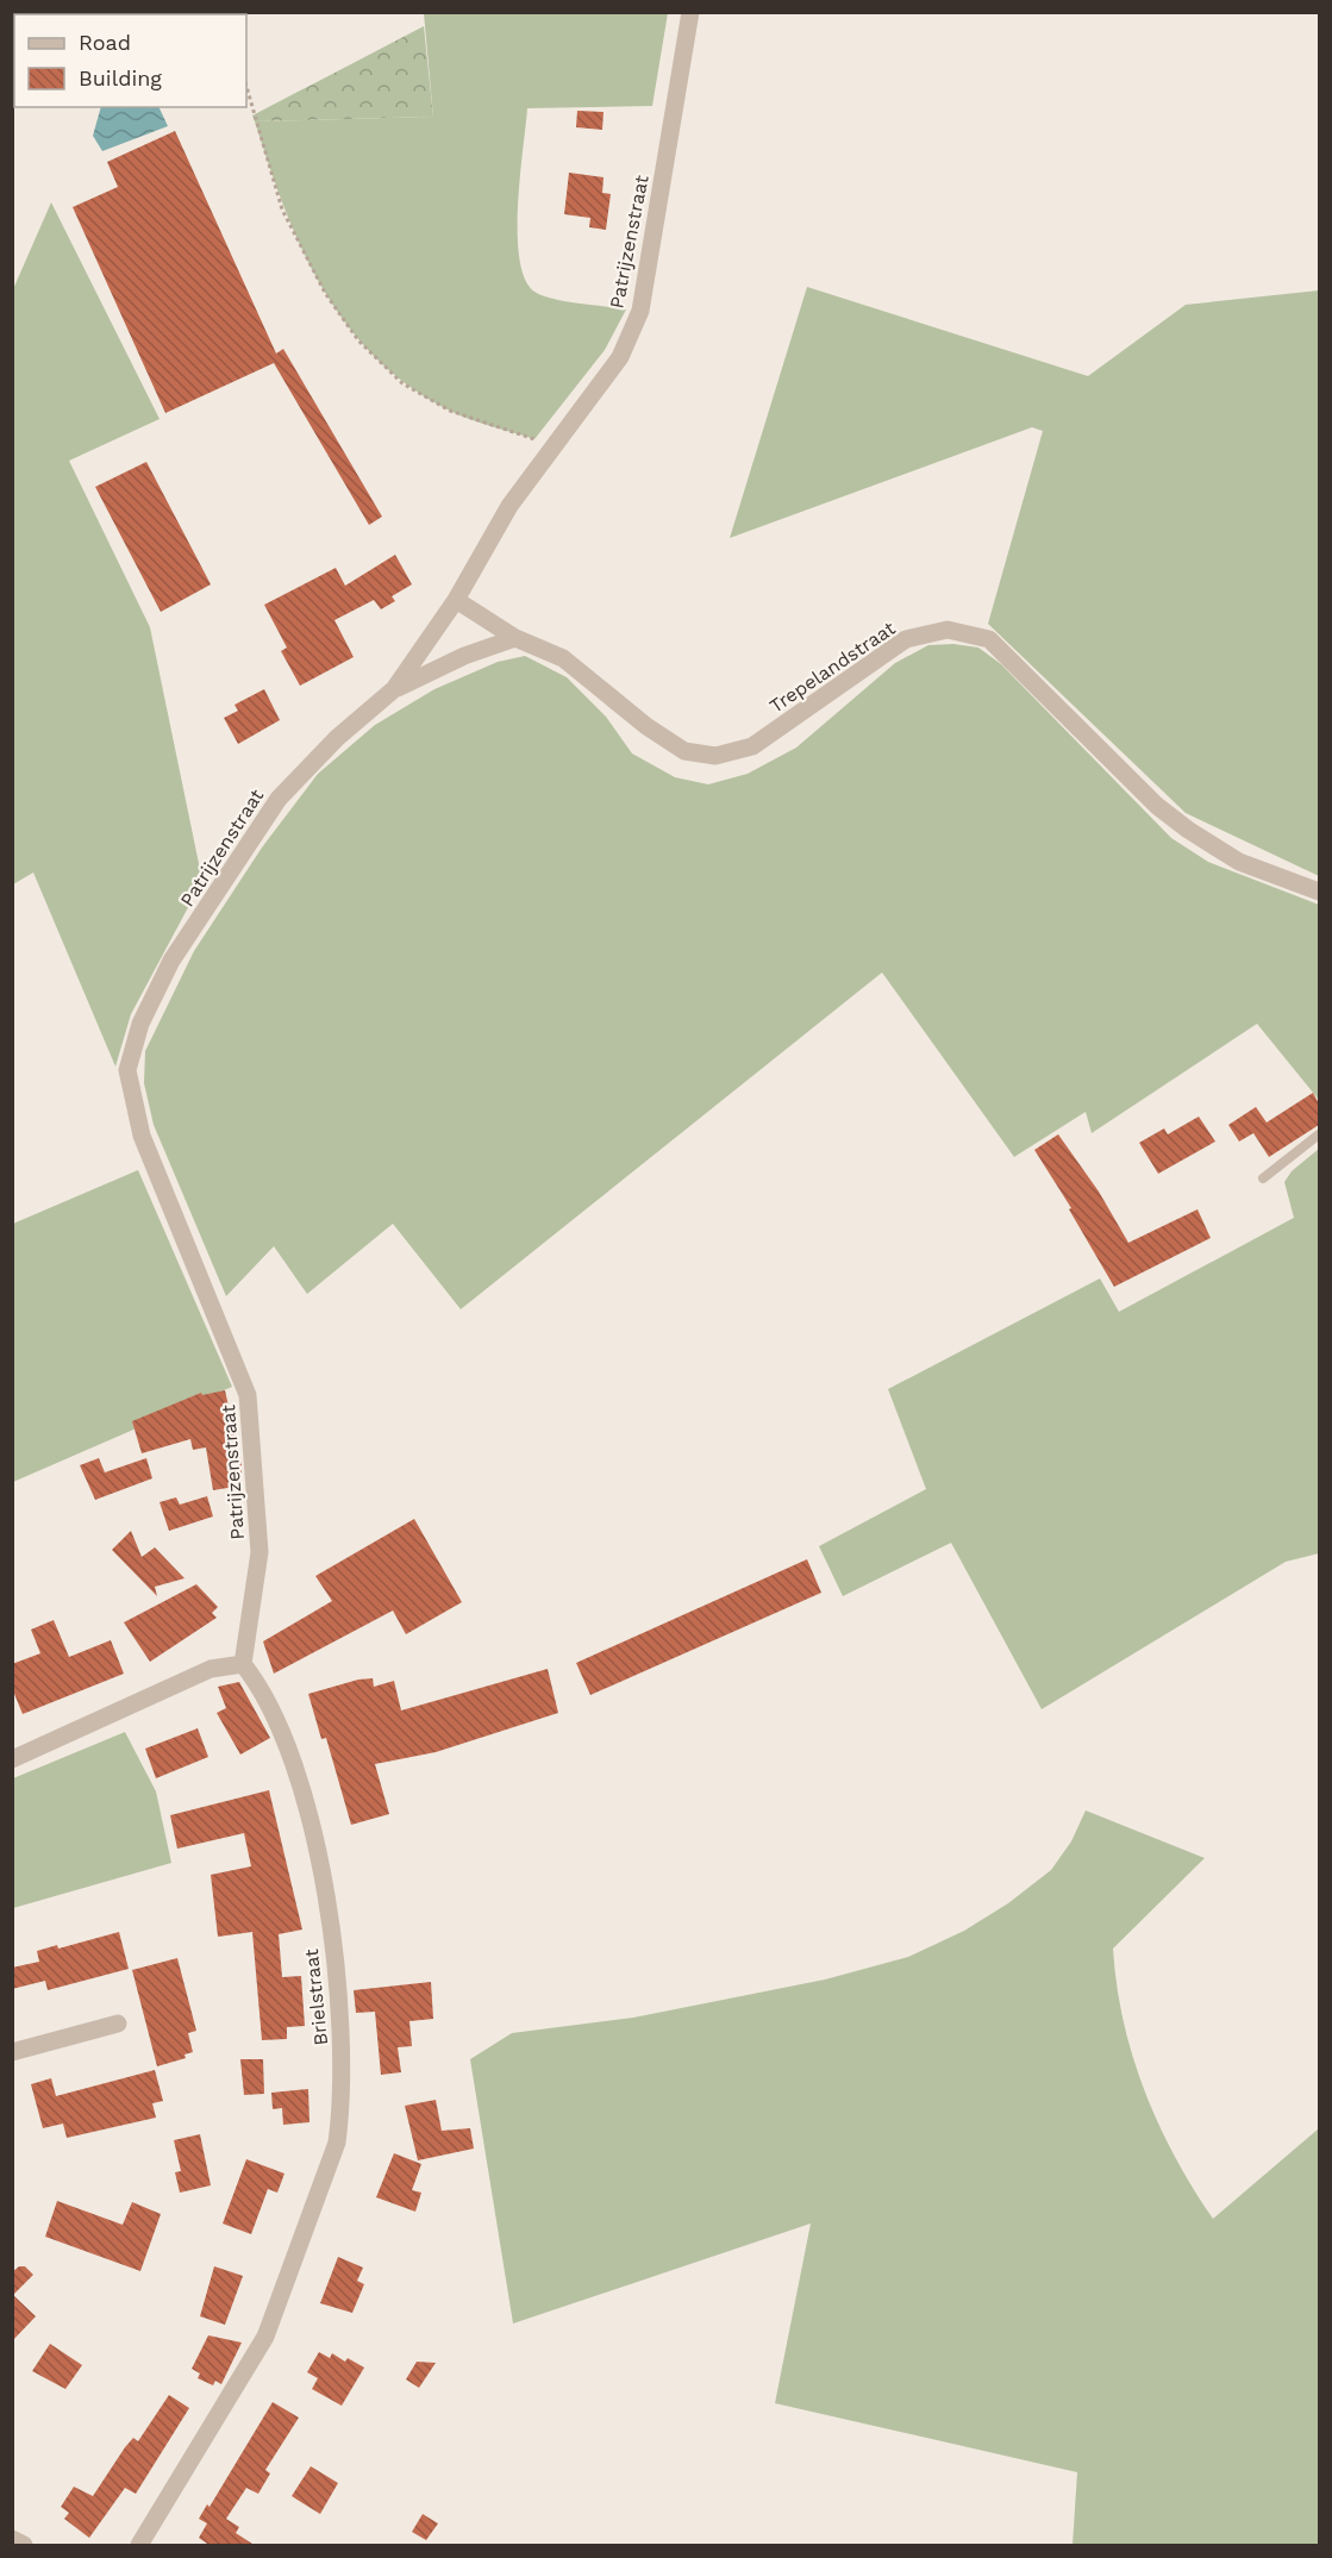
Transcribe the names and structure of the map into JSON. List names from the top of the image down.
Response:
{
  "streets": {
    "street": ["Patrijzenstraat", "Trepelandstraat", "Brielstraat"]
  },
  "crossings": [
    ["Patrijzenstraat", "Trepelandstraat"],
    ["Patrijzenstraat", "Brielstraat"]
  ],
  "legend": ["Road", "Building"]
}
